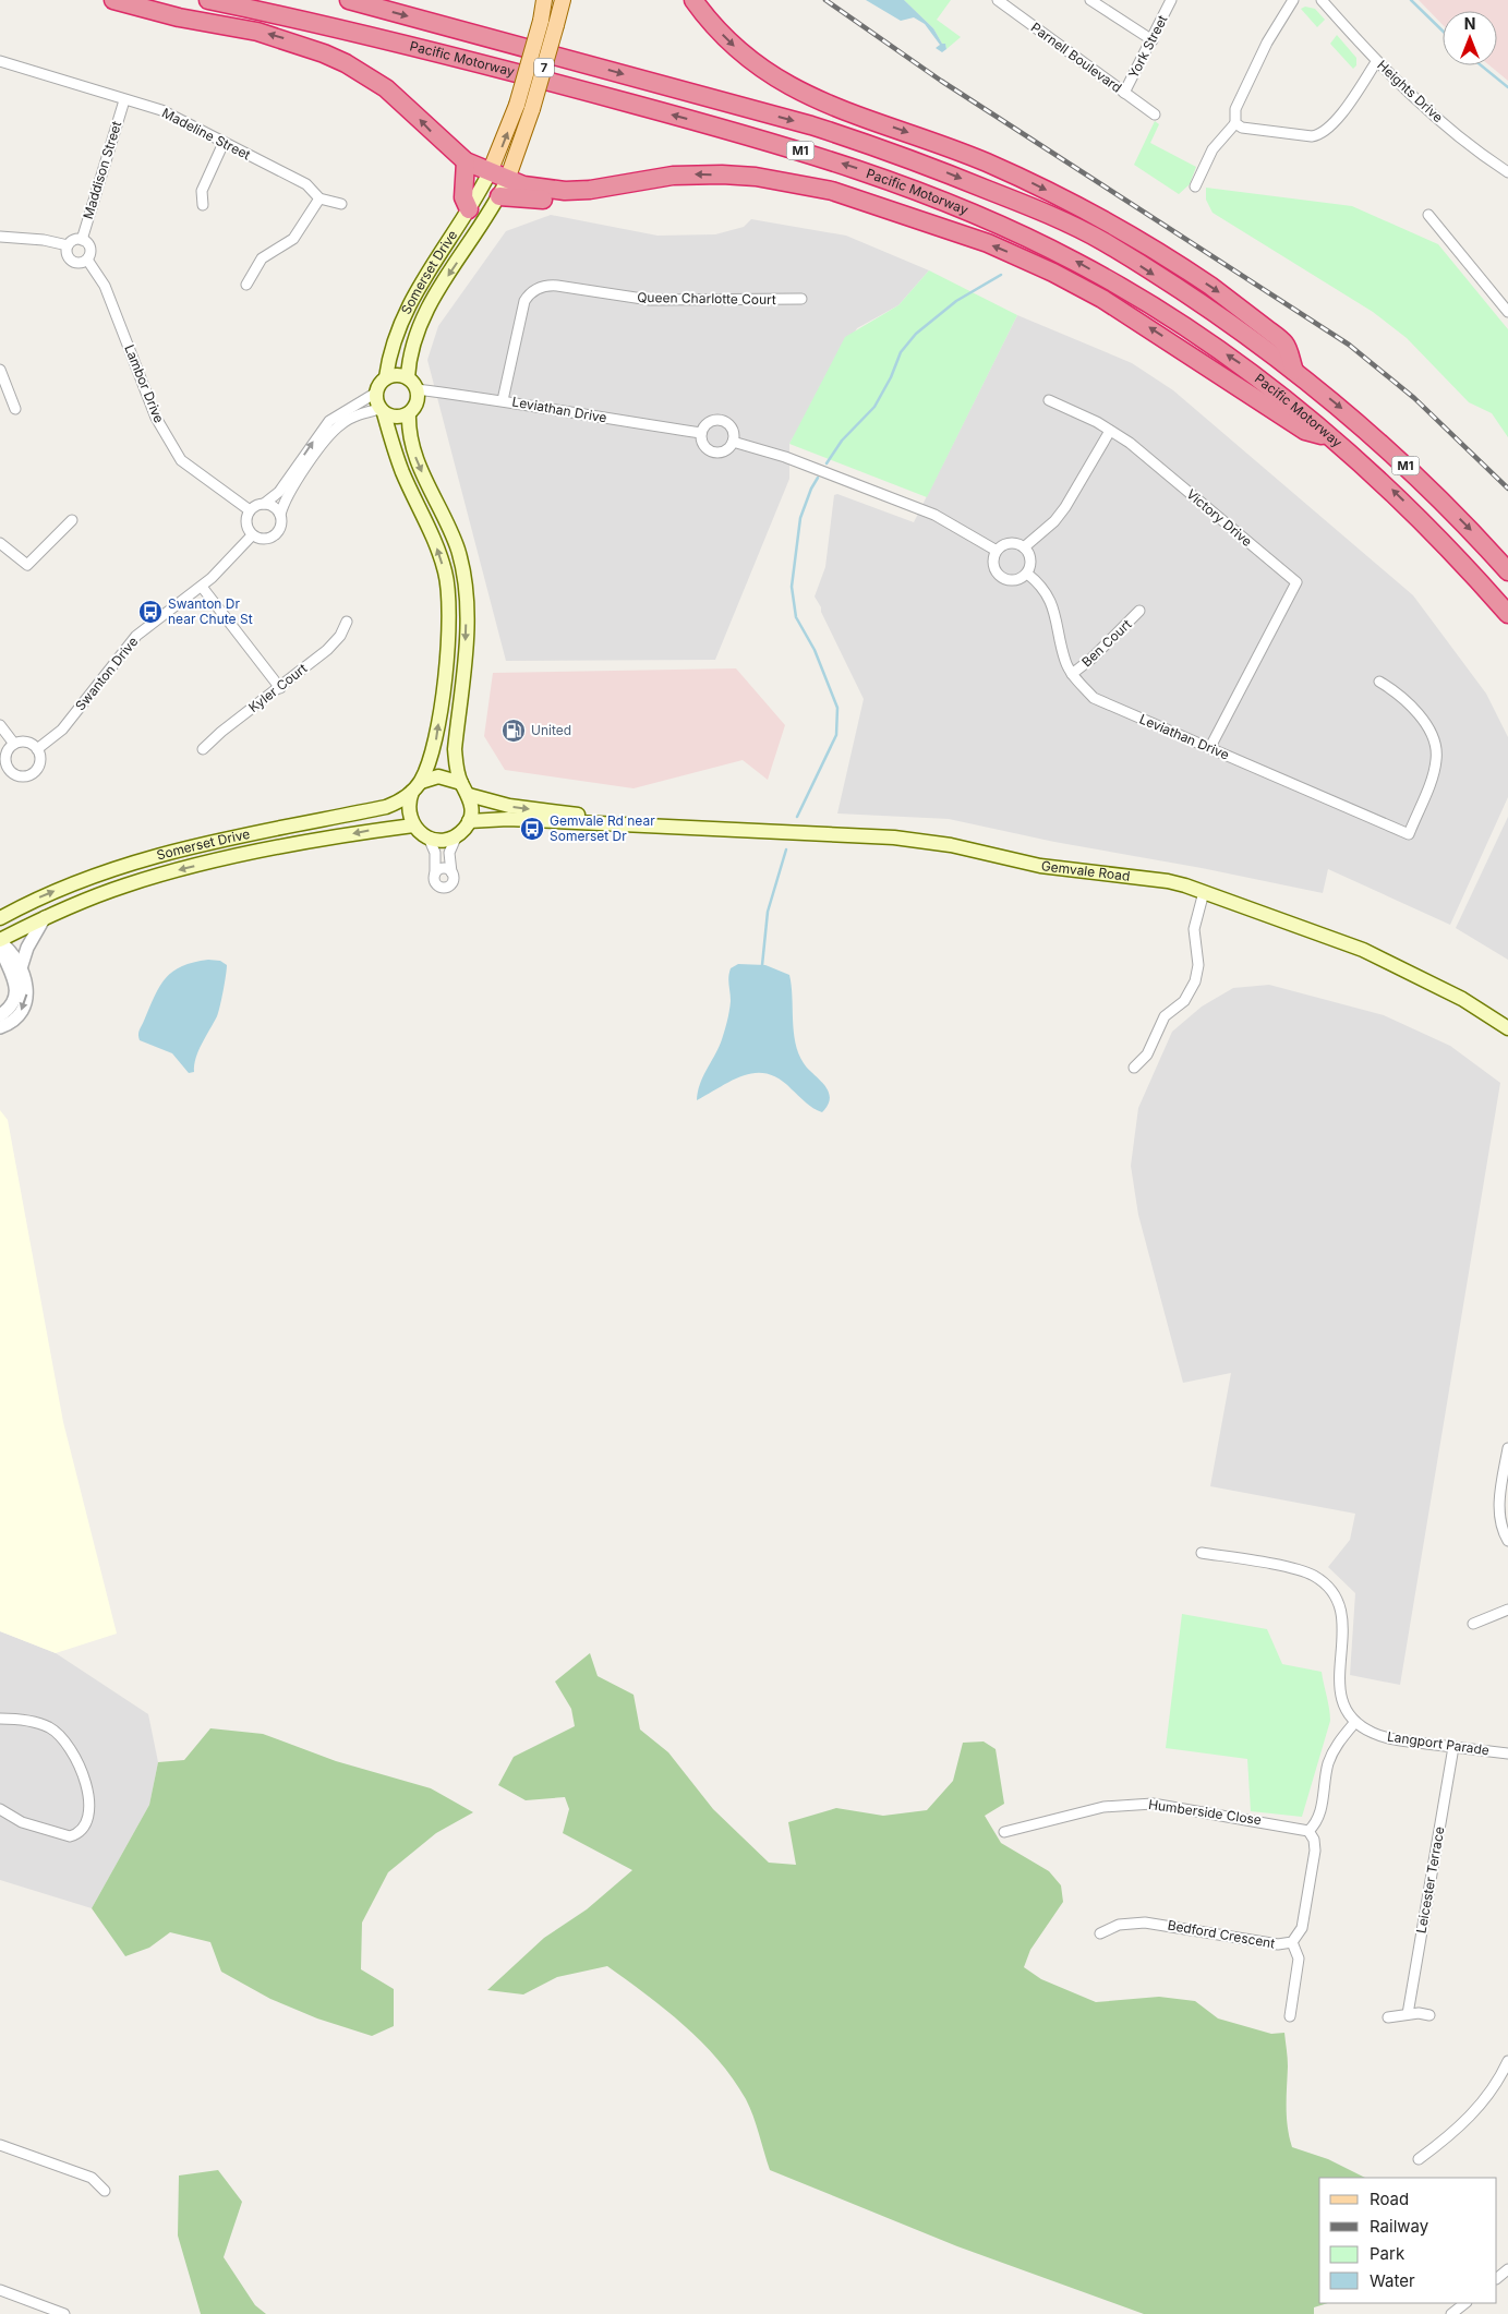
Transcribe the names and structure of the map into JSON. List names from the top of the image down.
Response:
{
  "streets": {
    "highway": ["Pacific Motorway", "M1"],
    "main road": ["7", "Somerset Drive", "Gemvale Road"],
    "street": [
      "York Street",
      "Parnell Boulevard",
      "Heights Drive",
      "Madeline Street",
      "Maddison Street",
      "Queen Charlotte Court",
      "Lambor Drive",
      "Leviathan Drive",
      "Victory Drive",
      "Ben Court",
      "Swanton Drive",
      "Kyler Court",
      "Langport Parade",
      "Humberside Close",
      "Leicester Terrace",
      "Bedford Crescent"
    ]
  },
  "crossings": [
    ["York Street", "Parnell Boulevard"],
    ["7", "Somerset Drive"],
    ["Madeline Street", "Maddison Street"],
    ["Maddison Street", "Lambor Drive"],
    ["Somerset Drive", "Leviathan Drive"],
    ["Somerset Drive", "Gemvale Road"],
    ["Queen Charlotte Court", "Leviathan Drive"],
    ["Lambor Drive", "Swanton Drive"],
    ["Leviathan Drive", "Victory Drive"],
    ["Leviathan Drive", "Ben Court"],
    ["Langport Parade", "Leicester Terrace"],
    ["Humberside Close", "Bedford Crescent"]
  ],
  "places": {
    "bus stop": ["Swanton Dr near Chute St", "Gemvale Rd near Somerset Dr"],
    "fuel station": ["United"]
  },
  "legend": [
    "Road",
    "Railway",
    "Park",
    "Water"
  ],
  "north": "top"
}
